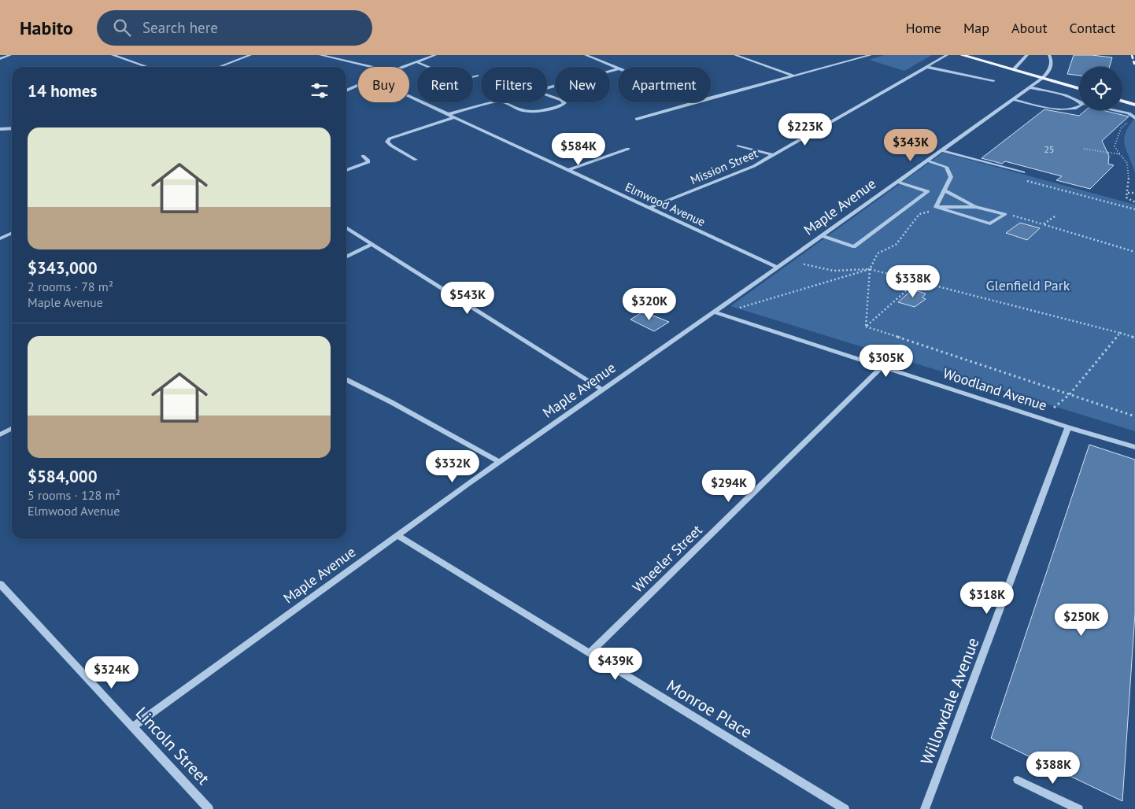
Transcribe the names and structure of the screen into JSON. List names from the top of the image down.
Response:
{
  "streets": {
    "street": [
      "Mission Street",
      "Elmwood Avenue",
      "Maple Avenue",
      "Woodland Avenue",
      "Wheeler Street",
      "Willowdale Avenue",
      "Monroe Place",
      "Lincoln Street"
    ]
  },
  "crossings": [
    ["Mission Street", "Elmwood Avenue"],
    ["Elmwood Avenue", "Maple Avenue"],
    ["Maple Avenue", "Woodland Avenue"],
    ["Maple Avenue", "Monroe Place"],
    ["Maple Avenue", "Lincoln Street"],
    ["Woodland Avenue", "Wheeler Street"],
    ["Woodland Avenue", "Willowdale Avenue"],
    ["Wheeler Street", "Monroe Place"]
  ],
  "parks": ["Glenfield Park"],
  "house_numbers": ["25"],
  "page": {
    "header": "Habito",
    "search": "Search here",
    "nav": [
      "Home",
      "Map",
      "About",
      "Contact"
    ],
    "chip": [
      "Buy",
      "Rent",
      "Filters",
      "New",
      "Apartment"
    ],
    "heading": "14 homes",
    "price": [
      "$223K",
      "$343K",
      "$584K",
      "$338K",
      "$543K",
      "$320K",
      "$305K",
      "$332K",
      "$294K",
      "$318K",
      "$250K",
      "$439K",
      "$324K",
      "$388K"
    ],
    "list": [
      {
        "name": "$343,000",
        "note": "2 rooms · 78 m² · Maple Avenue"
      },
      {
        "name": "$584,000",
        "note": "5 rooms · 128 m² · Elmwood Avenue"
      }
    ]
  }
}
